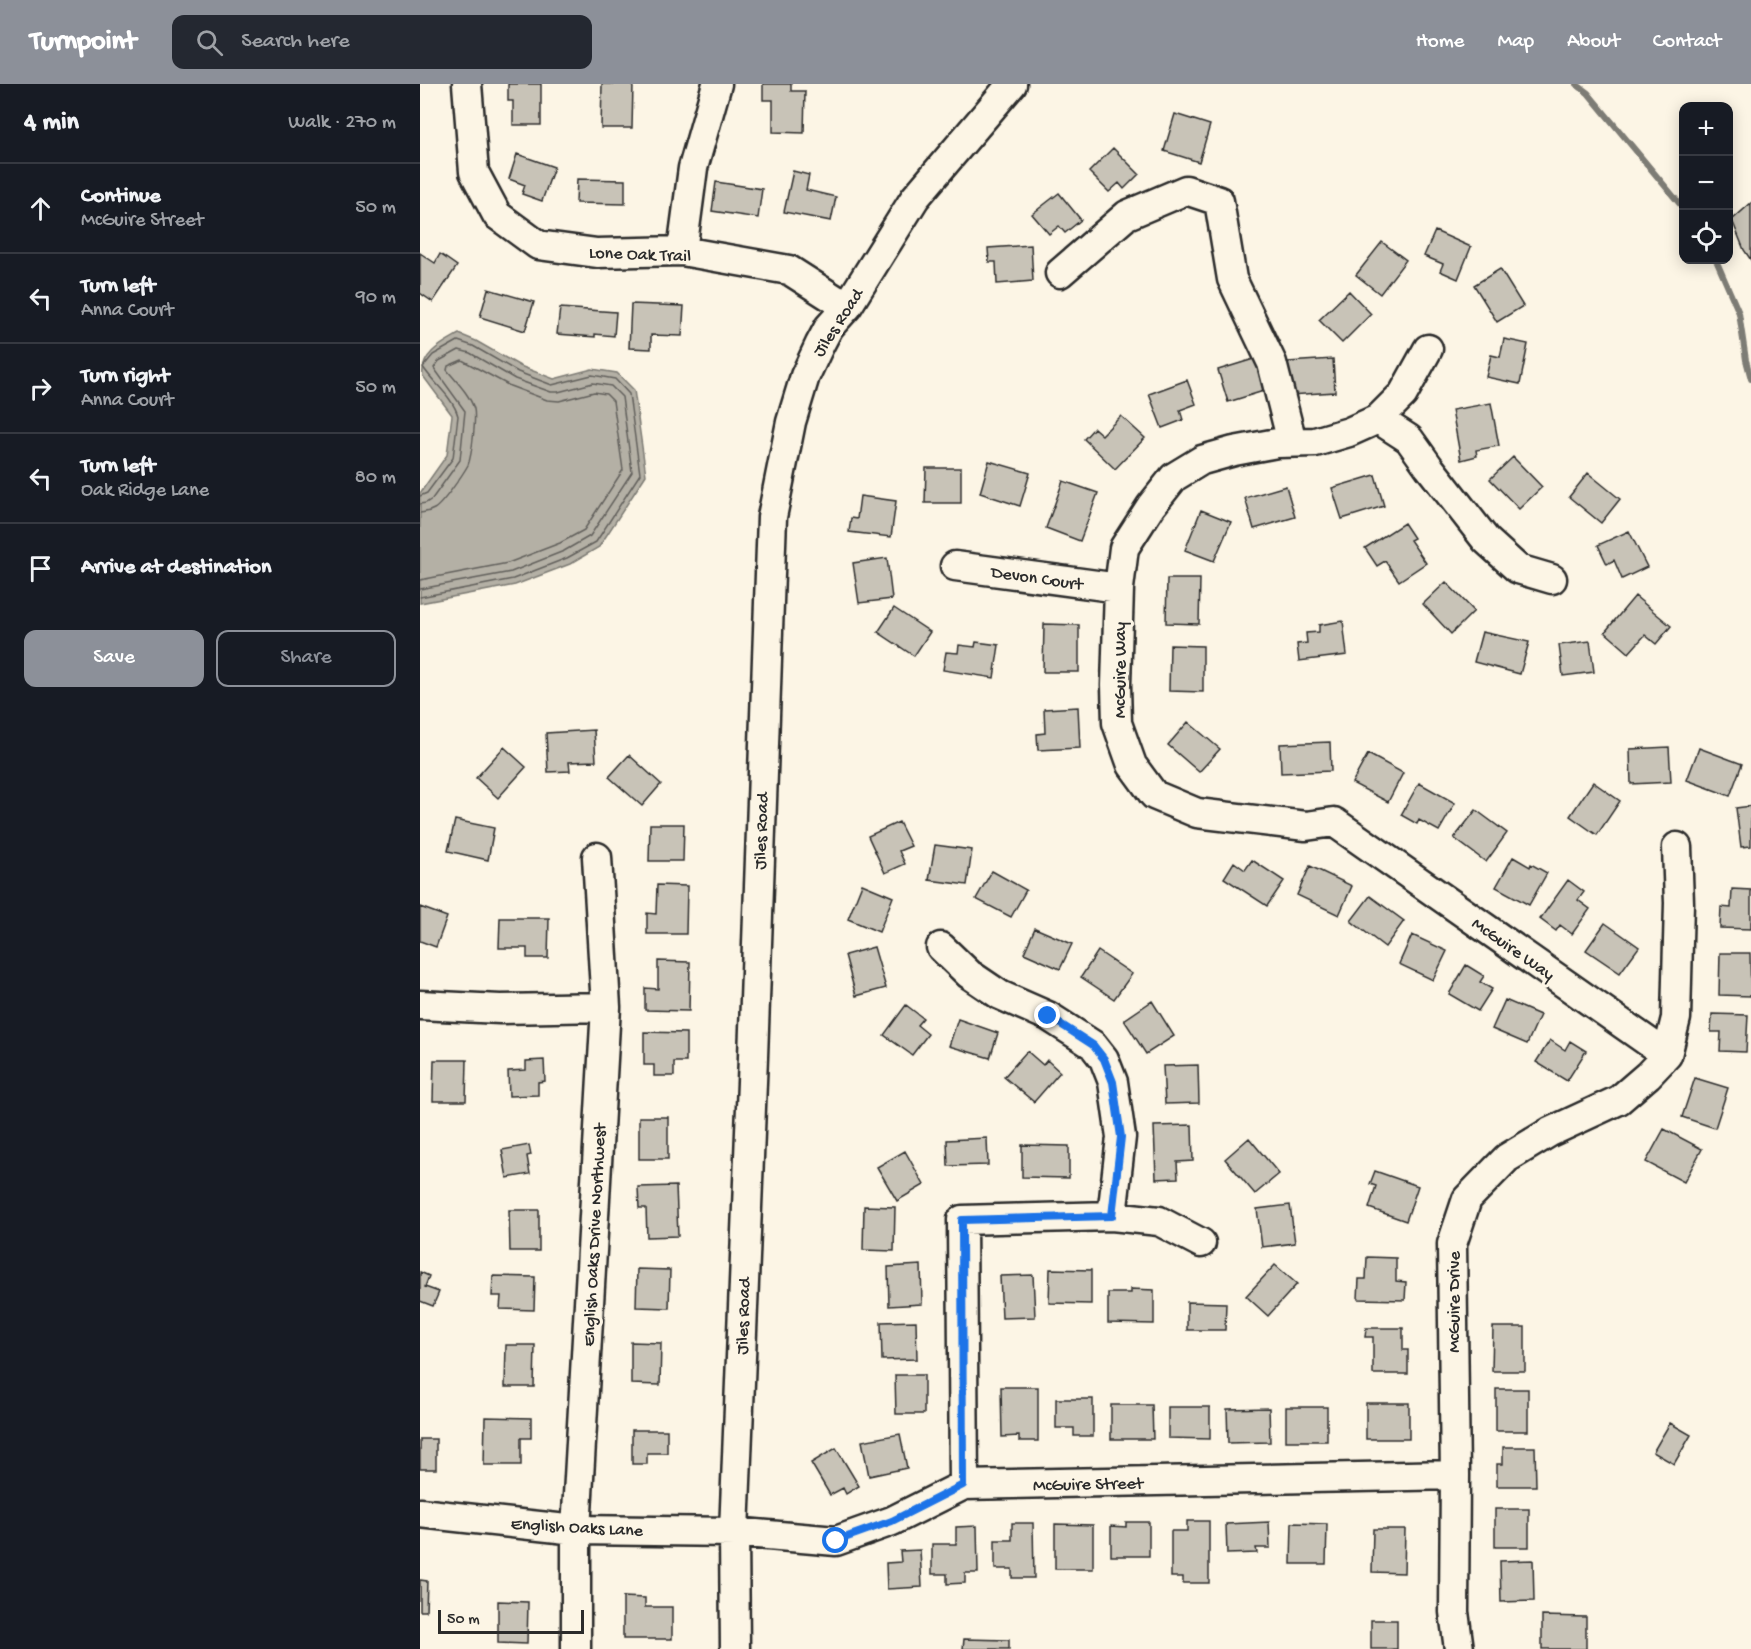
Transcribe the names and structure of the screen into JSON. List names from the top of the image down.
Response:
{
  "streets": {
    "street": [
      "Lone Oak Trail",
      "Jiles Road",
      "Devon Court",
      "McGuire Way",
      "English Oaks Drive Northwest",
      "McGuire Drive",
      "McGuire Street",
      "English Oaks Lane"
    ]
  },
  "crossings": [
    ["Lone Oak Trail", "Jiles Road"],
    ["Jiles Road", "McGuire Street"],
    ["Jiles Road", "English Oaks Lane"],
    ["Devon Court", "McGuire Way"],
    ["McGuire Way", "McGuire Drive"],
    ["English Oaks Drive Northwest", "English Oaks Lane"],
    ["McGuire Drive", "McGuire Street"],
    ["McGuire Street", "English Oaks Lane"]
  ],
  "scale_bar": "50 m",
  "page": {
    "header": "Turnpoint",
    "search": "Search here",
    "nav": [
      "Home",
      "Map",
      "About",
      "Contact"
    ],
    "heading": ["4 min", "Walk · 270 m"],
    "map_buttons": ["+", "−"],
    "list": [
      ["Continue", "McGuire Street", "50 m"],
      ["Turn left", "Anna Court", "90 m"],
      ["Turn right", "Anna Court", "50 m"],
      ["Turn left", "Oak Ridge Lane", "80 m"],
      "Arrive at destination"
    ],
    "buttons": ["Save", "Share"],
    "scale": "50 m"
  }
}
